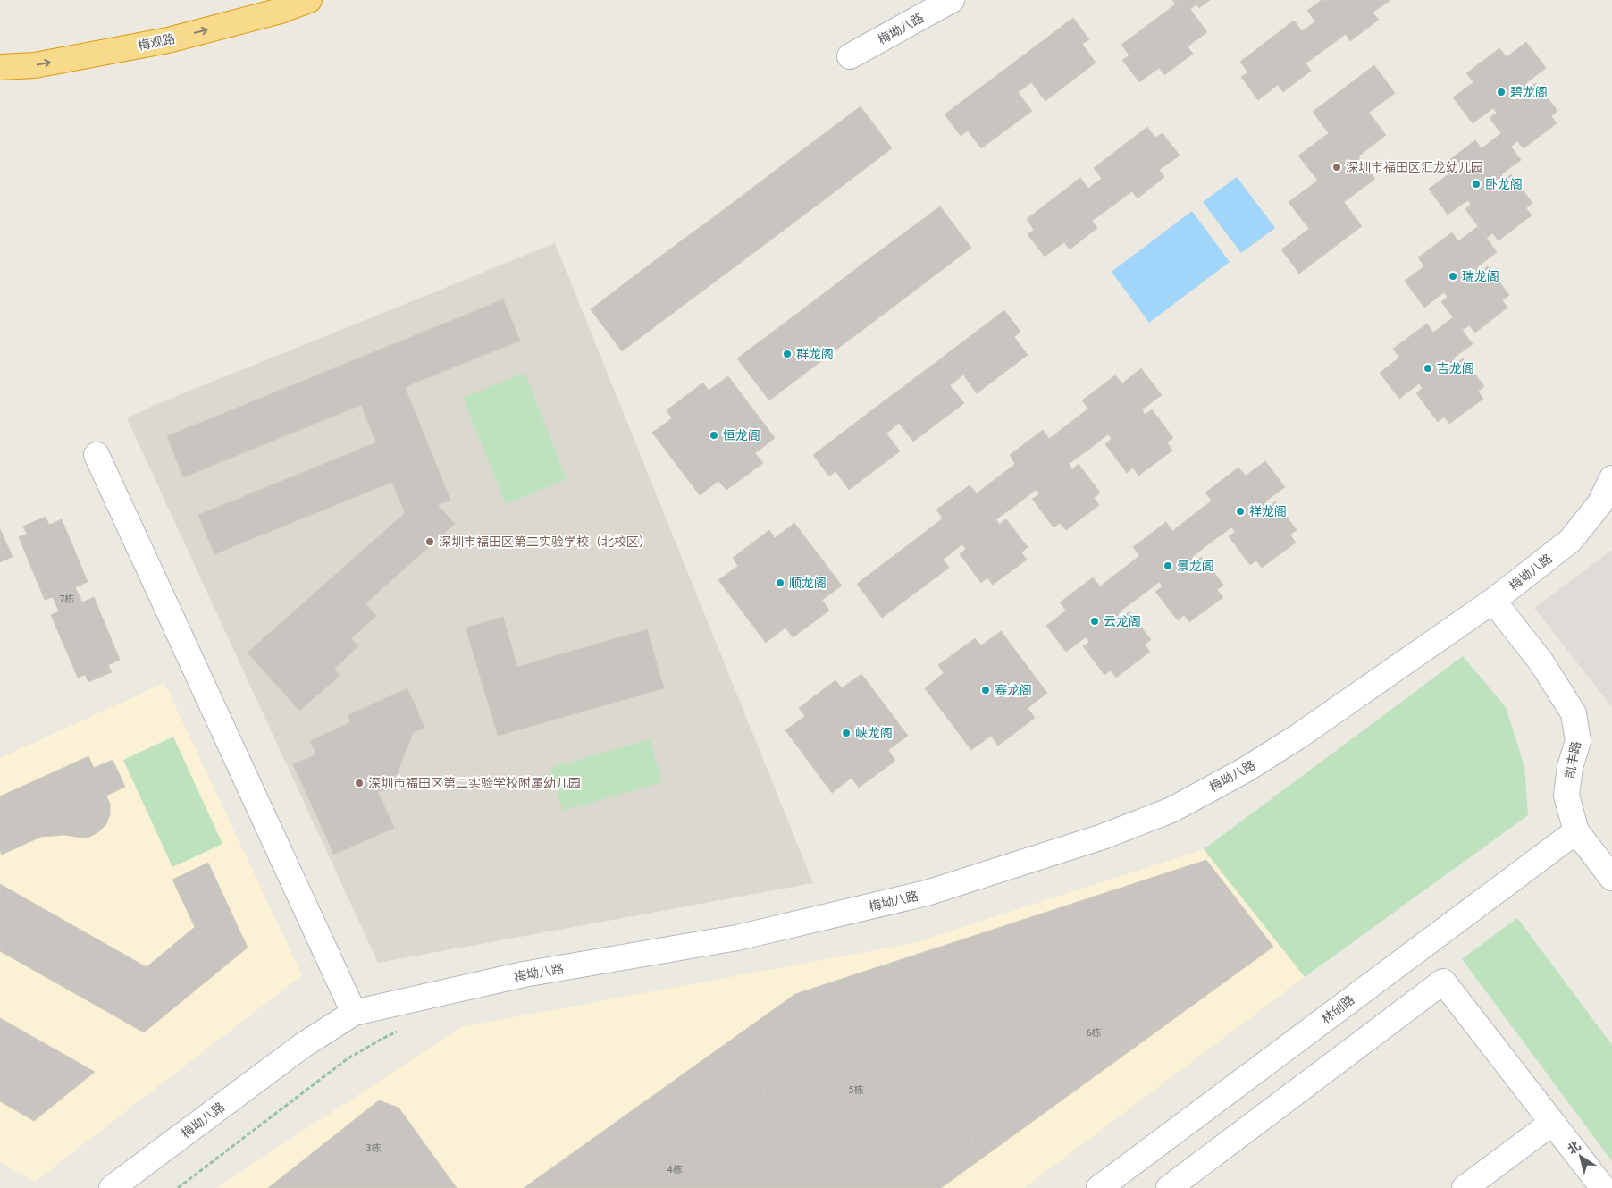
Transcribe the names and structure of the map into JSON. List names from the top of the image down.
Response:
{
  "streets": {
    "highway": ["梅观路"],
    "street": ["梅坳八路", "凯丰路", "林创路"]
  },
  "crossings": [
    ["梅坳八路", "凯丰路"],
    ["凯丰路", "林创路"]
  ],
  "one_way": ["梅观路"],
  "places": [
    "碧龙阁",
    "深圳市福田区汇龙幼儿园",
    "卧龙阁",
    "瑞龙阁",
    "群龙阁",
    "吉龙阁",
    "恒龙阁",
    "祥龙阁",
    "深圳市福田区第二实验学校（北校区）",
    "景龙阁",
    "顺龙阁",
    "云龙阁",
    "赛龙阁",
    "峡龙阁",
    "深圳市福田区第二实验学校附属幼儿园"
  ],
  "house_numbers": [
    "7栋",
    "6栋",
    "5栋",
    "3栋",
    "4栋"
  ],
  "north": "top left"
}
